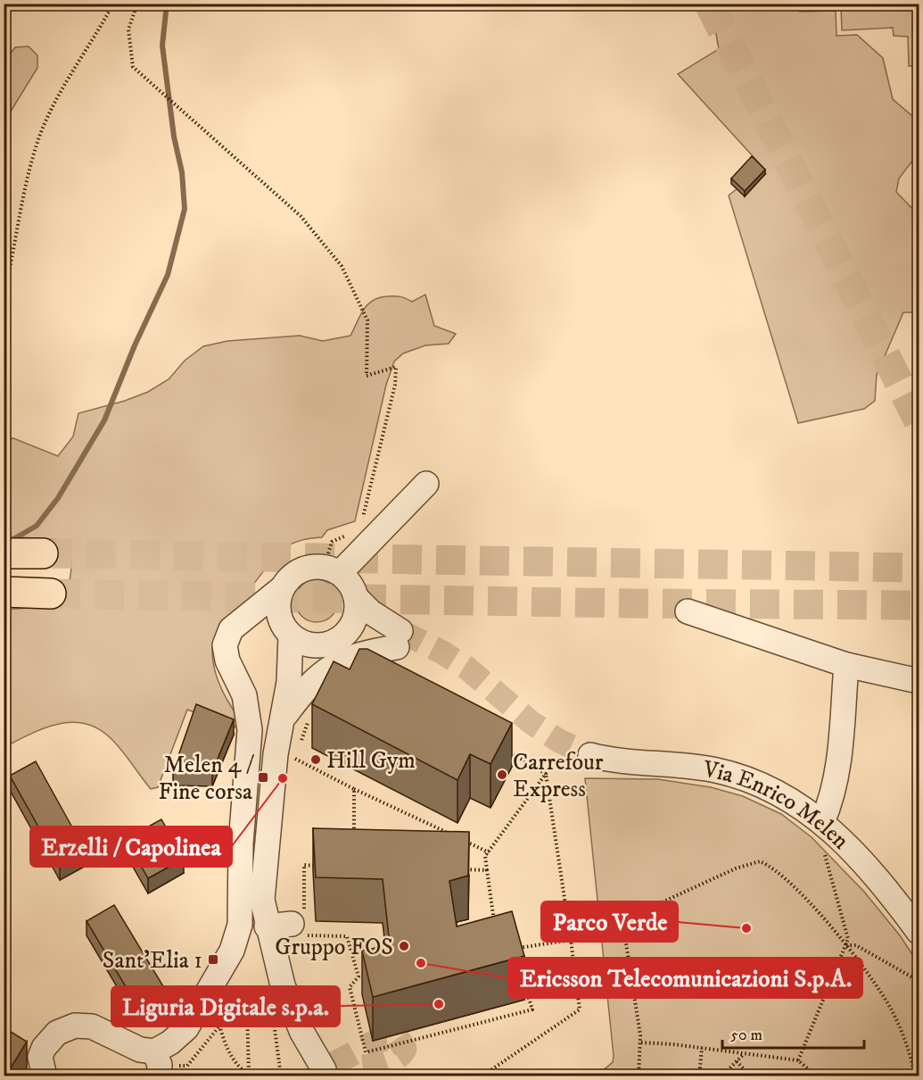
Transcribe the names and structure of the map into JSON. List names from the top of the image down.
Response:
{
  "streets": {
    "street": ["Via Enrico Melen"]
  },
  "places": {
    "other": [
      "Hill Gym",
      "Carrefour Express",
      "Erzelli / Capolinea",
      "Parco Verde",
      "Gruppo FOS",
      "Ericsson Telecomunicazioni S.p.A.",
      "Liguria Digitale s.p.a."
    ],
    "transit": ["Melen 4 / Fine corsa", "Sant'Elia 1"]
  },
  "scale_bar": "50 m"
}
